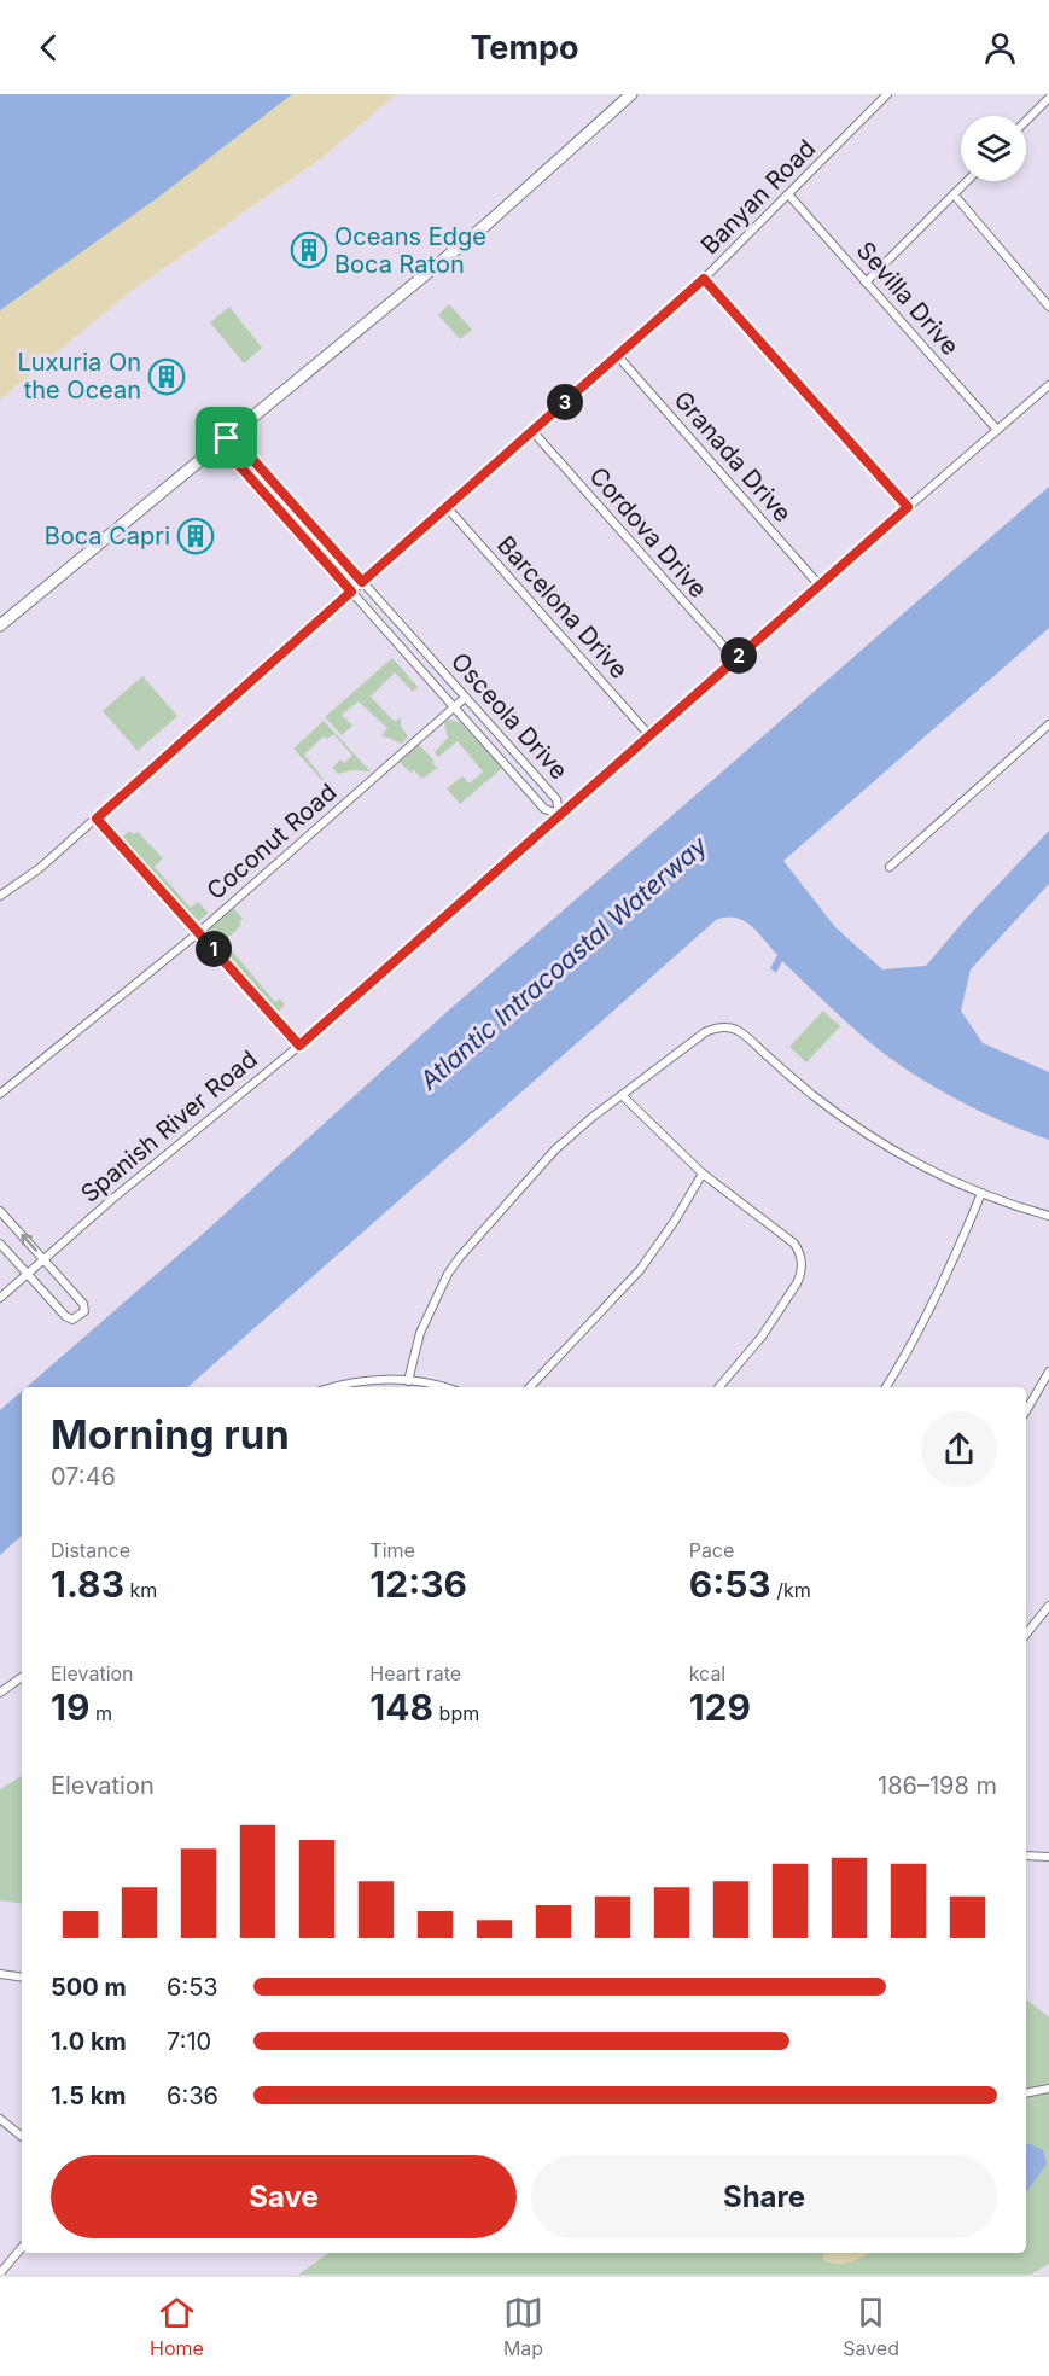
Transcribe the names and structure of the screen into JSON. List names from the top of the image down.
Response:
{
  "streets": {
    "street": [
      "Banyan Road",
      "Sevilla Drive",
      "Granada Drive",
      "Cordova Drive",
      "Barcelona Drive",
      "Osceola Drive",
      "Coconut Road",
      "Spanish River Road"
    ]
  },
  "crossings": [
    ["Banyan Road", "Sevilla Drive"],
    ["Banyan Road", "Granada Drive"],
    ["Banyan Road", "Cordova Drive"],
    ["Banyan Road", "Barcelona Drive"],
    ["Banyan Road", "Osceola Drive"],
    ["Sevilla Drive", "Spanish River Road"],
    ["Granada Drive", "Spanish River Road"],
    ["Cordova Drive", "Spanish River Road"],
    ["Barcelona Drive", "Spanish River Road"],
    ["Osceola Drive", "Coconut Road"],
    ["Osceola Drive", "Spanish River Road"]
  ],
  "water": ["Atlantic Intracoastal Waterway"],
  "places": {
    "building": ["Oceans Edge Boca Raton", "Luxuria On the Ocean", "Boca Capri"]
  },
  "page": {
    "header": "Tempo",
    "pins": ["3", "2", "1"],
    "heading": ["Morning run", "07:46"],
    "stats": [
      ["Distance", "1.83 km"],
      ["Time", "12:36"],
      ["Pace", "6:53 /km"],
      ["Elevation", "19 m"],
      ["Heart rate", "148 bpm"],
      ["kcal", "129"]
    ],
    "chart": ["Elevation", "186–198 m"],
    "list": [
      {
        "name": "500 m",
        "note": "6:53"
      },
      {
        "name": "1.0 km",
        "note": "7:10"
      },
      {
        "name": "1.5 km",
        "note": "6:36"
      }
    ],
    "buttons": ["Save", "Share"],
    "tabs": ["Home", "Map", "Saved"]
  }
}
